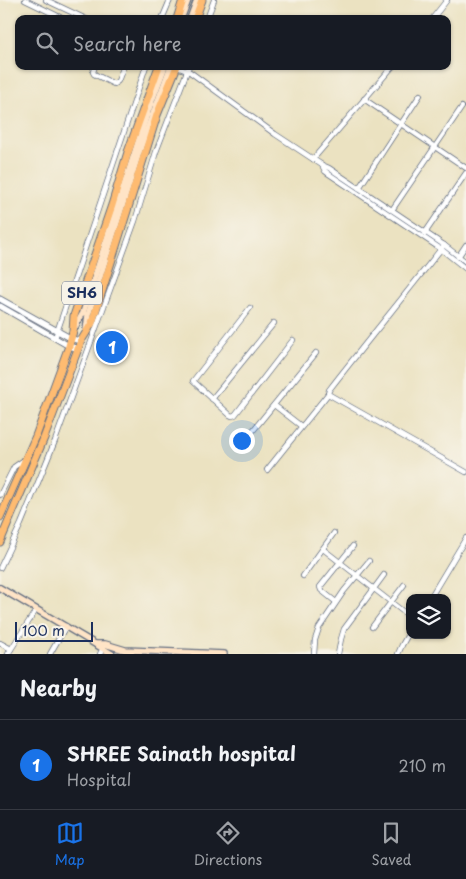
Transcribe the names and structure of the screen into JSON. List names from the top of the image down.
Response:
{
  "streets": {
    "highway": ["SH6"]
  },
  "scale_bar": "100 m",
  "page": {
    "search": "Search here",
    "pins": "1",
    "scale": "100 m",
    "heading": "Nearby",
    "list": [
      {
        "mark": "1",
        "name": "SHREE Sainath hospital",
        "note": "Hospital",
        "value": "210 m"
      }
    ],
    "nav": ["Map", "Directions", "Saved"]
  }
}
